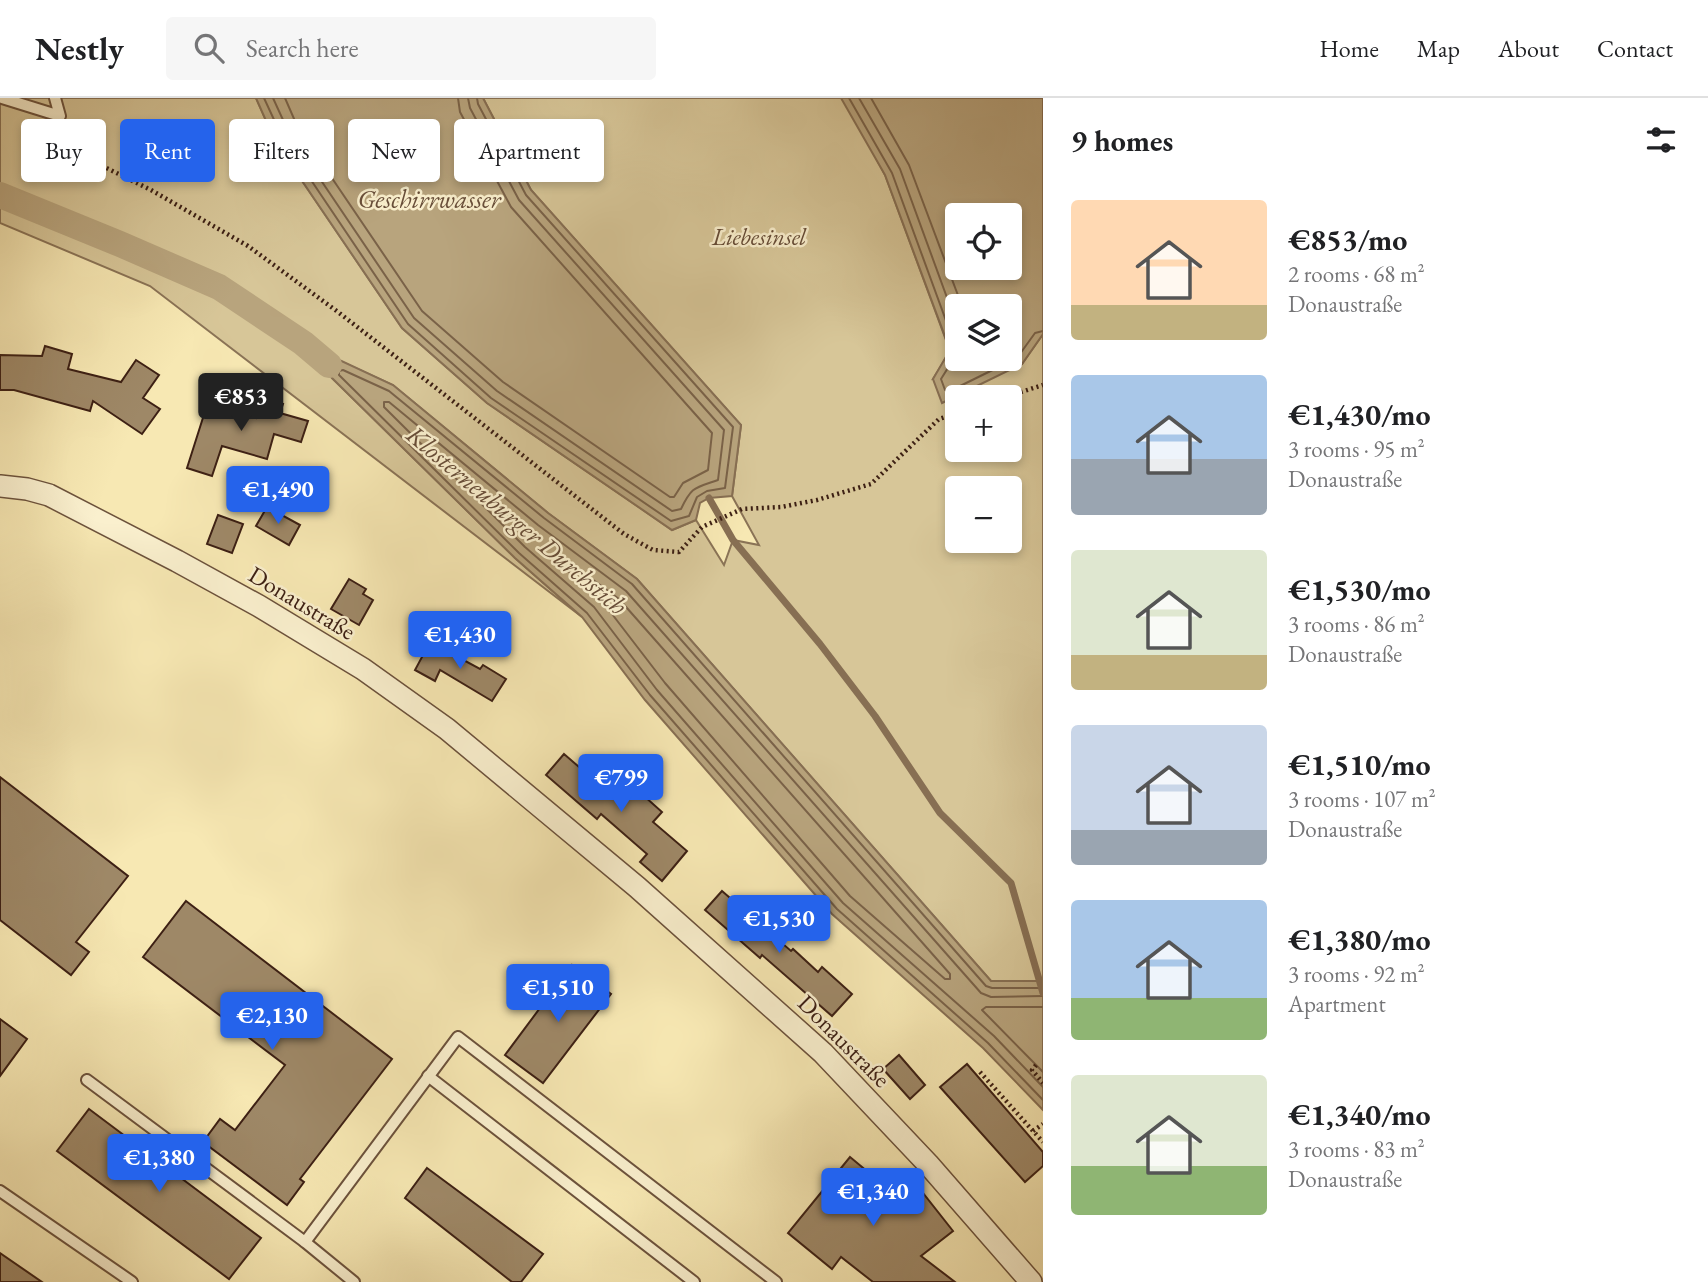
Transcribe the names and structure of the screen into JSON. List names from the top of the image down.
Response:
{
  "streets": {
    "street": ["Donaustraße"]
  },
  "water": ["Geschirrwasser", "Klosterneuburger Durchstich"],
  "parks": ["Liebesinsel"],
  "page": {
    "header": "Nestly",
    "search": "Search here",
    "nav": [
      "Home",
      "Map",
      "About",
      "Contact"
    ],
    "heading": "9 homes",
    "chip": [
      "Buy",
      "Rent",
      "Filters",
      "New",
      "Apartment"
    ],
    "list": [
      {
        "name": "€853/mo",
        "note": "2 rooms · 68 m² · Donaustraße"
      },
      {
        "name": "€1,430/mo",
        "note": "3 rooms · 95 m² · Donaustraße"
      },
      {
        "name": "€1,530/mo",
        "note": "3 rooms · 86 m² · Donaustraße"
      },
      {
        "name": "€1,510/mo",
        "note": "3 rooms · 107 m² · Donaustraße"
      },
      {
        "name": "€1,380/mo",
        "note": "3 rooms · 92 m² · Apartment"
      },
      {
        "name": "€1,340/mo",
        "note": "3 rooms · 83 m² · Donaustraße"
      }
    ],
    "map_buttons": ["+", "−"],
    "price": [
      "€853",
      "€1,490",
      "€1,430",
      "€799",
      "€1,530",
      "€1,510",
      "€2,130",
      "€1,380",
      "€1,340"
    ]
  }
}
